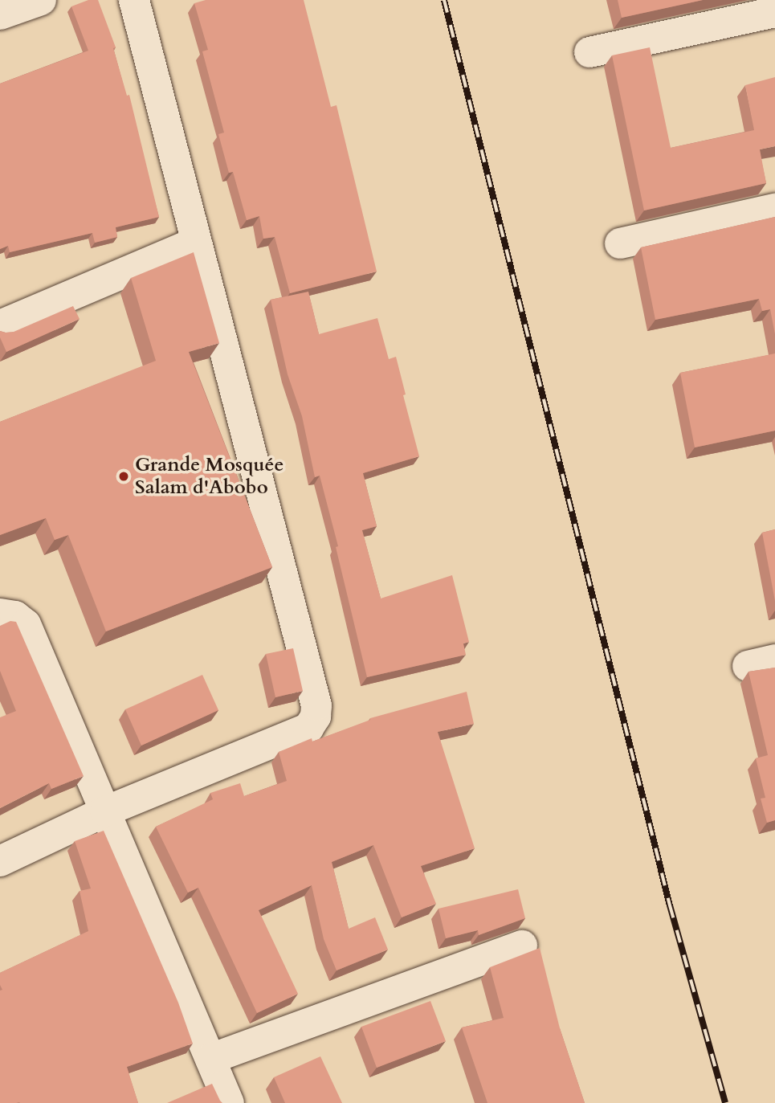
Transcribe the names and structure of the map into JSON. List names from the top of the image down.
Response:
{
  "places": ["Grande Mosquée Salam d'Abobo"]
}
